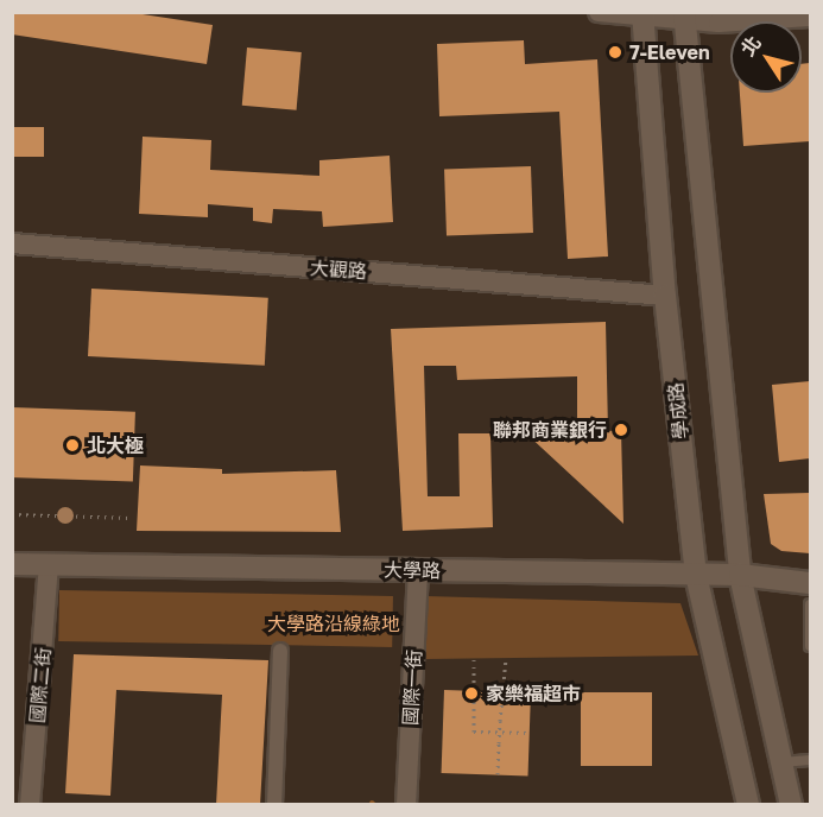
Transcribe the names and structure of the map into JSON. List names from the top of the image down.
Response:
{
  "streets": {
    "street": [
      "大觀路",
      "學成路",
      "大學路",
      "國際二街",
      "國際一街"
    ]
  },
  "crossings": [
    ["大觀路", "學成路"],
    ["學成路", "大學路"],
    ["大學路", "國際二街"],
    ["大學路", "國際一街"]
  ],
  "parks": ["大學路沿線綠地"],
  "places": [
    "7-Eleven",
    "聯邦商業銀行",
    "北大極",
    "家樂福超市"
  ],
  "north": "top left"
}
